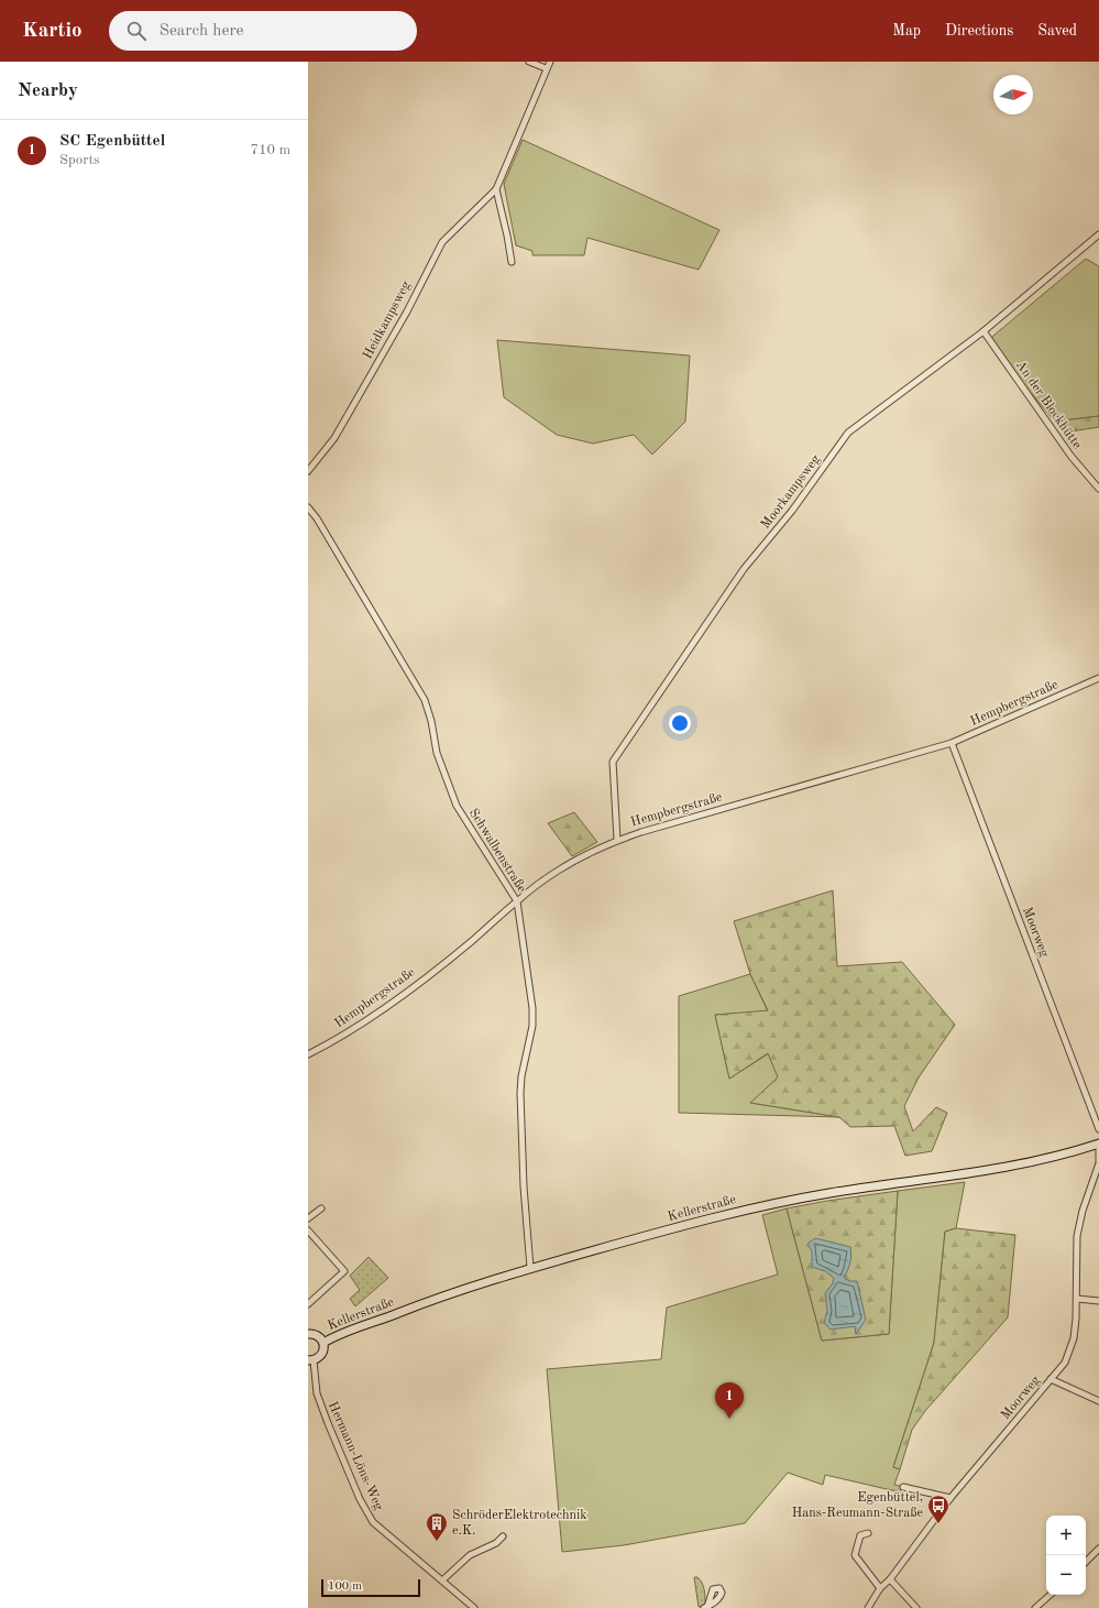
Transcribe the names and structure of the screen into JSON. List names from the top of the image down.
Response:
{
  "streets": {
    "main road": ["Kellerstraße"],
    "street": [
      "Heidkampsweg",
      "An der Blockhütte",
      "Moorkampsweg",
      "Hempbergstraße",
      "Schwalbenstraße",
      "Moorweg",
      "Hermann-Löns-Weg"
    ]
  },
  "crossings": [
    ["An der Blockhütte", "Moorkampsweg"],
    ["Moorkampsweg", "Hempbergstraße"],
    ["Hempbergstraße", "Schwalbenstraße"],
    ["Hempbergstraße", "Moorweg"],
    ["Schwalbenstraße", "Kellerstraße"],
    ["Moorweg", "Kellerstraße"],
    ["Kellerstraße", "Hermann-Löns-Weg"]
  ],
  "places": {
    "bus stop": ["Egenbüttel, Hans-Reumann-Straße"],
    "building": ["SchröderElektrotechnik e.K."]
  },
  "scale_bar": "100 m",
  "north": "right",
  "page": {
    "header": "Kartio",
    "search": "Search here",
    "nav": ["Map", "Directions", "Saved"],
    "heading": "Nearby",
    "list": [
      {
        "mark": "1",
        "name": "SC Egenbüttel",
        "note": "Sports",
        "value": "710 m"
      }
    ],
    "pins": "1",
    "map_buttons": ["+", "−"],
    "scale": "100 m"
  }
}
